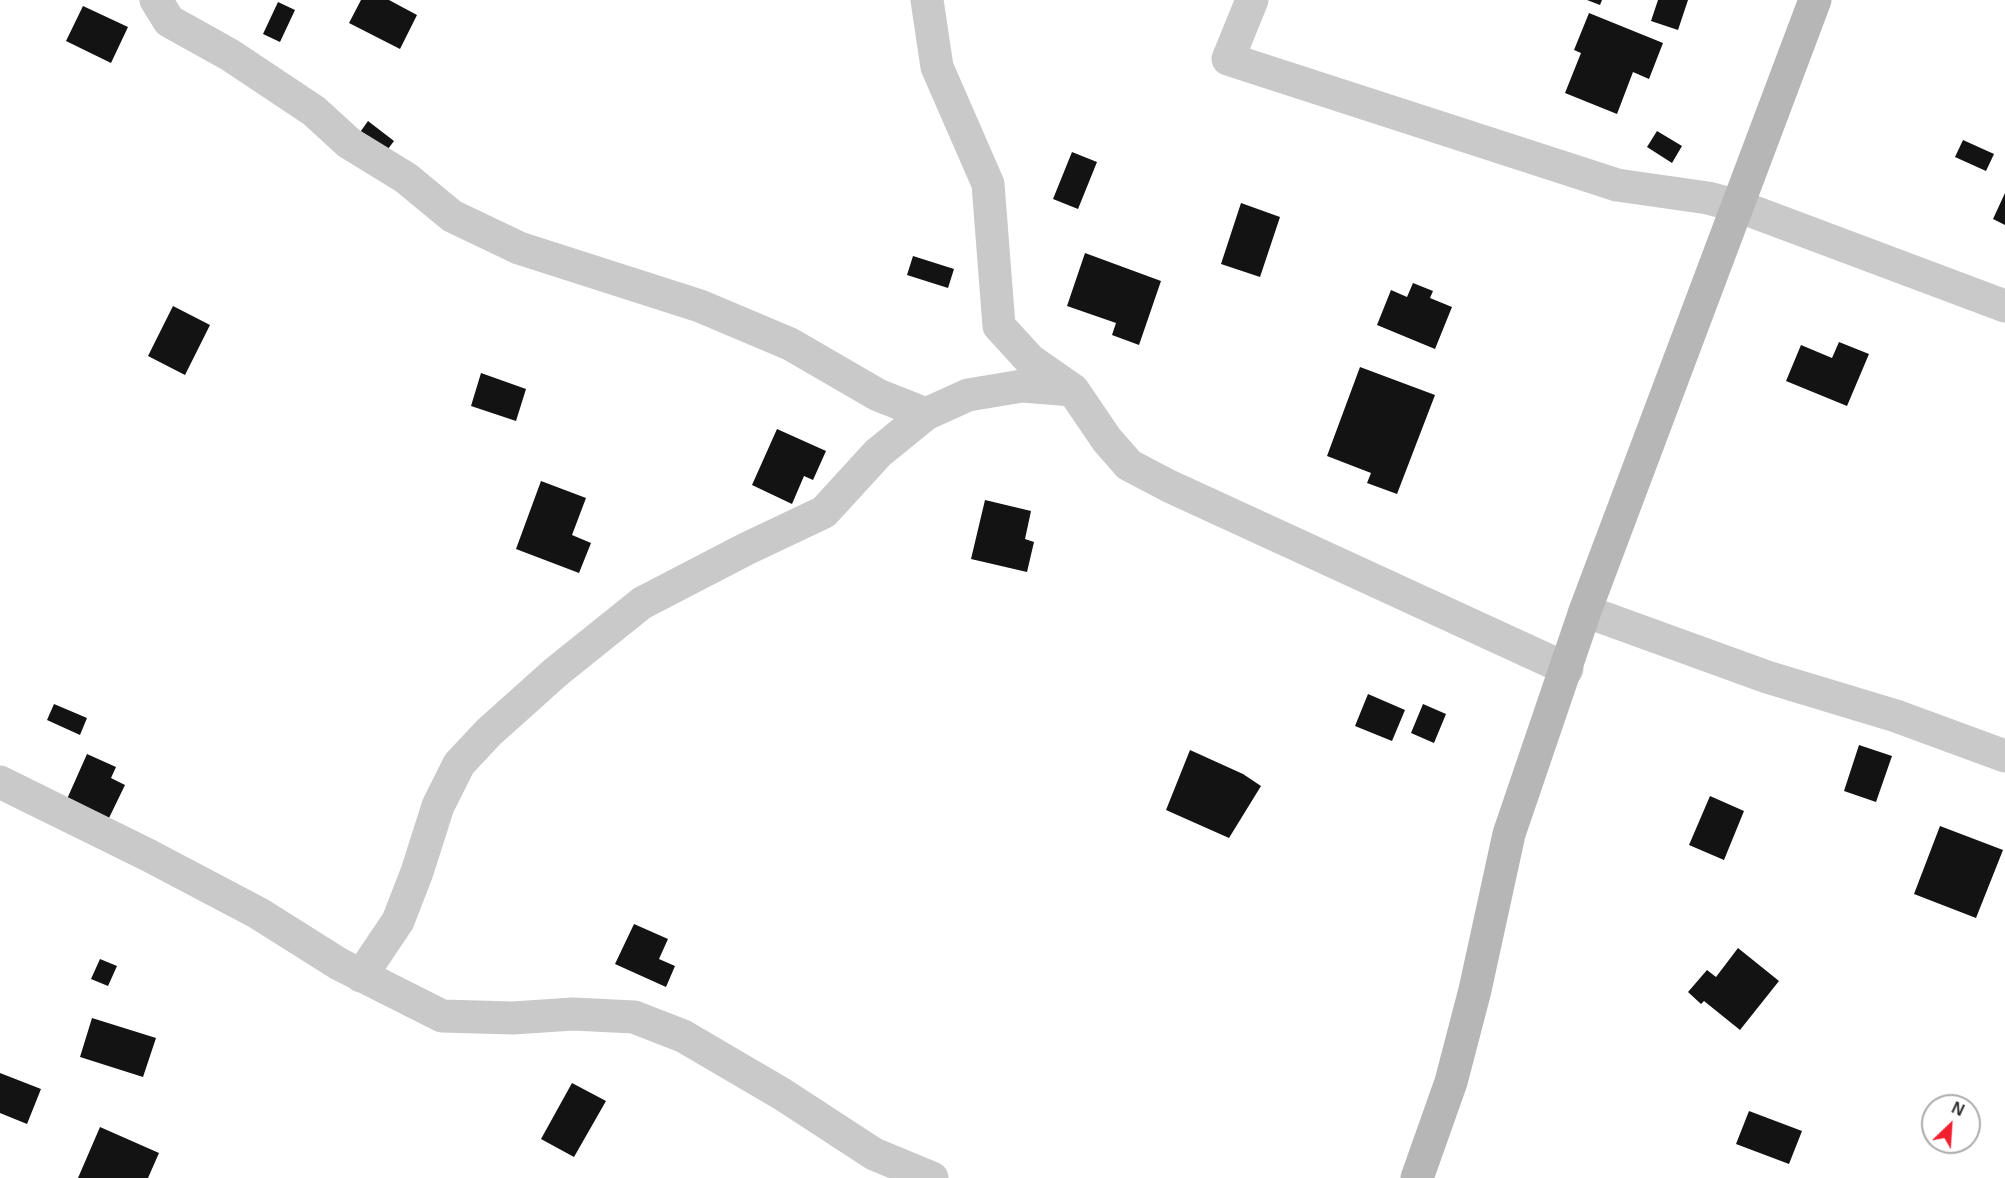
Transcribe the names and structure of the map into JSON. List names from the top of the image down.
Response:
{
  "north": "top right"
}
